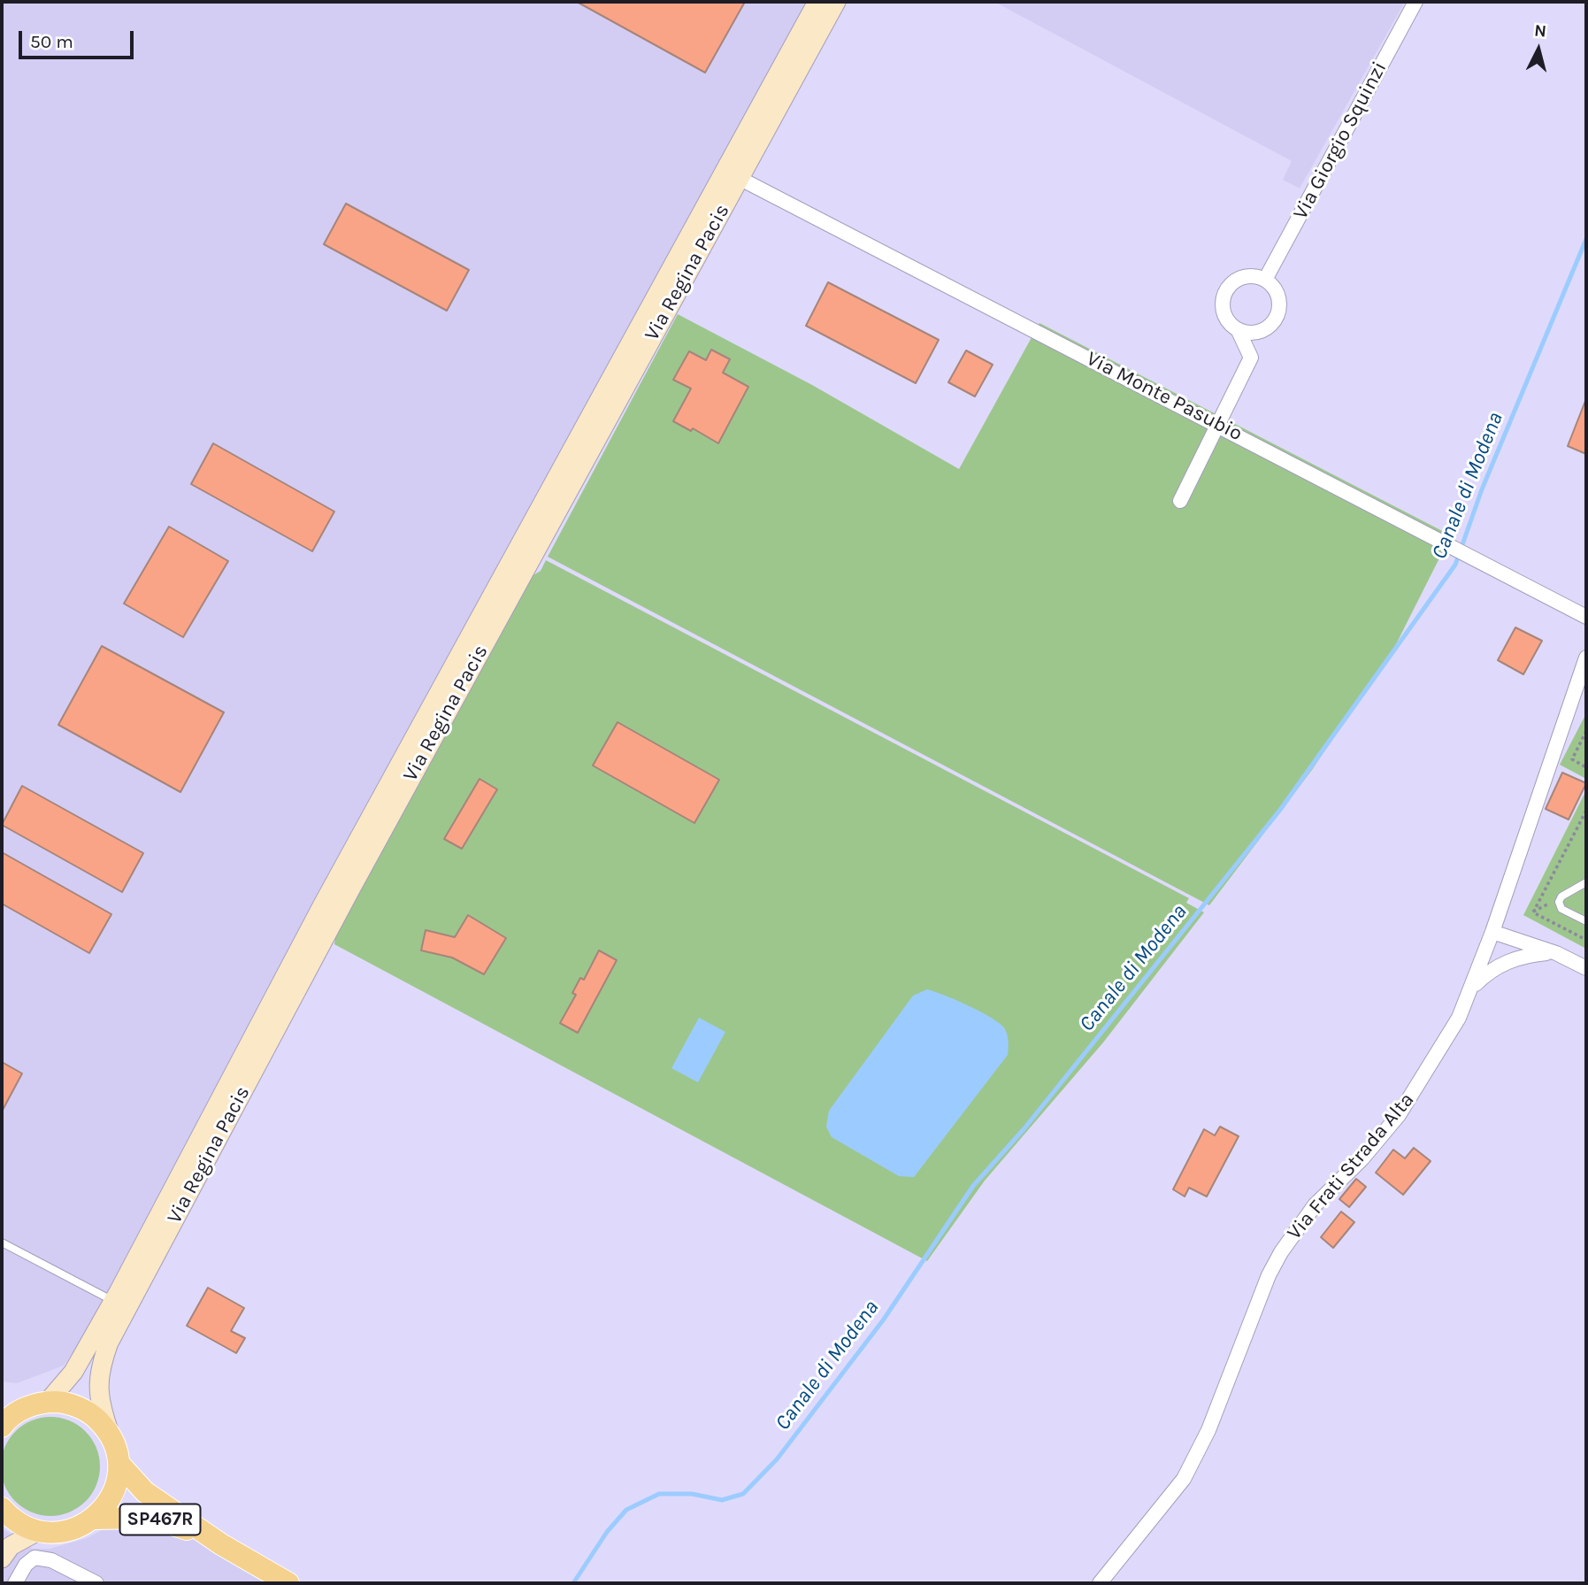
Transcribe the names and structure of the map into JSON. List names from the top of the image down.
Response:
{
  "streets": {
    "main road": ["SP467R"],
    "street": [
      "Via Giorgio Squinzi",
      "Via Regina Pacis",
      "Via Monte Pasubio",
      "Via Frati Strada Alta"
    ]
  },
  "crossings": [
    ["Via Regina Pacis", "Via Monte Pasubio"]
  ],
  "water": ["Canale di Modena"],
  "scale_bar": "50 m",
  "north": "top"
}
